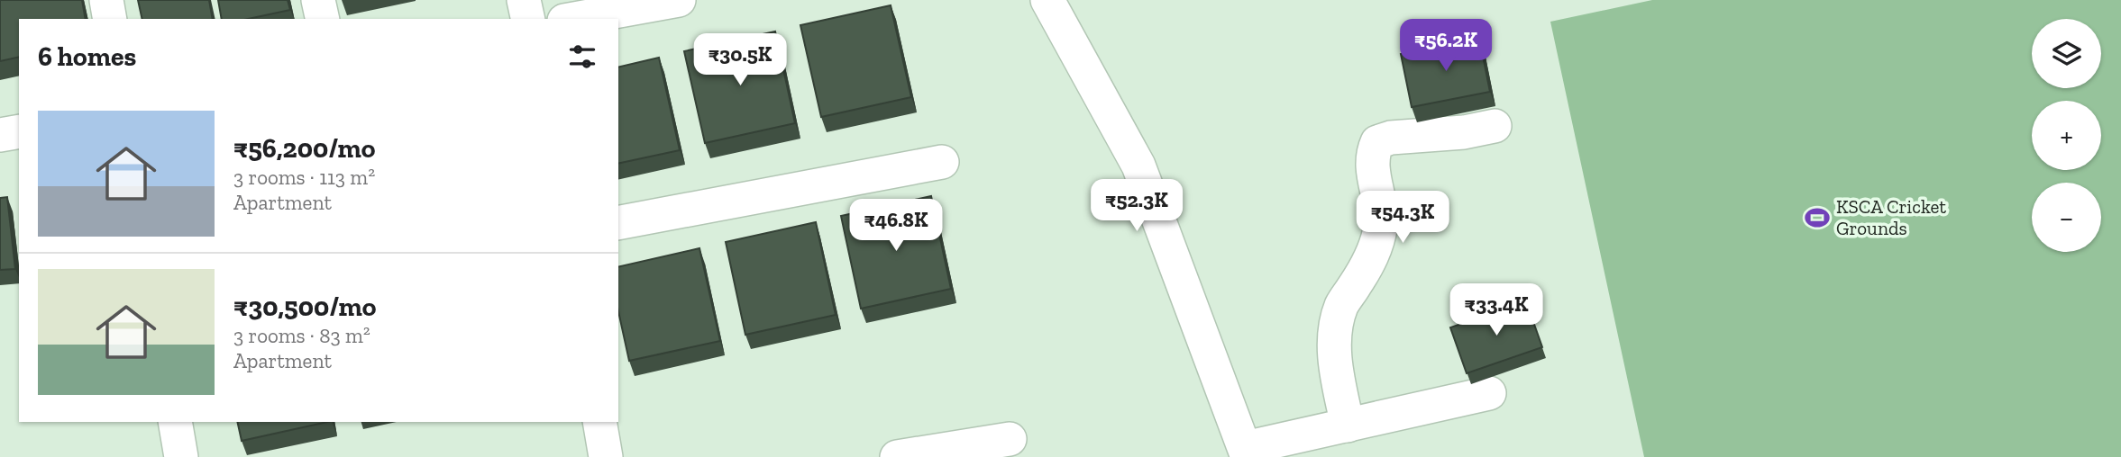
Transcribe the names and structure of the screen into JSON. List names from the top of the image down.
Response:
{
  "places": {
    "sports": ["KSCA Cricket Grounds"]
  },
  "page": {
    "map_buttons": ["+", "−"],
    "price": [
      "₹56.2K",
      "₹30.5K",
      "₹52.3K",
      "₹54.3K",
      "₹46.8K",
      "₹33.4K"
    ],
    "heading": "6 homes",
    "list": [
      {
        "name": "₹56,200/mo",
        "note": "3 rooms · 113 m² · Apartment"
      },
      {
        "name": "₹30,500/mo",
        "note": "3 rooms · 83 m² · Apartment"
      }
    ]
  }
}
